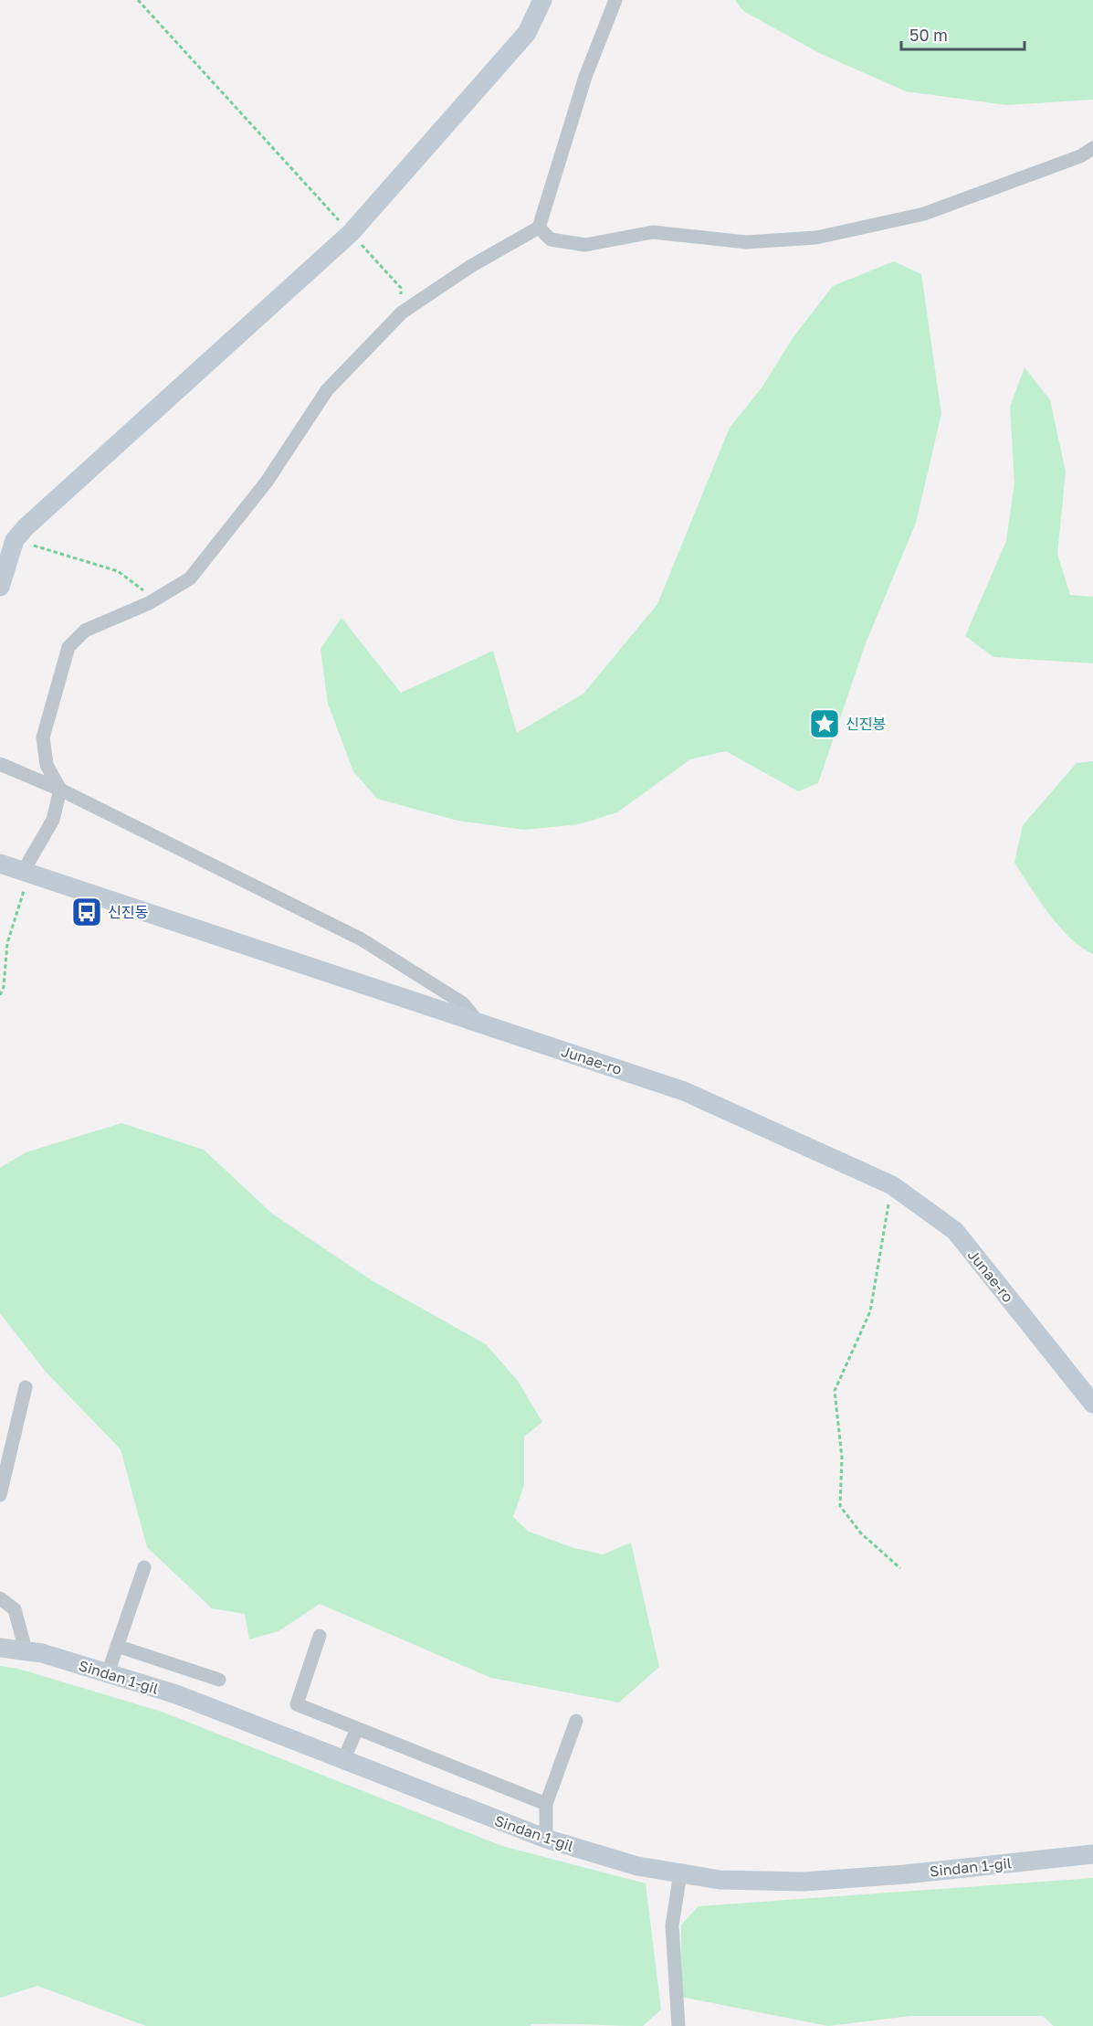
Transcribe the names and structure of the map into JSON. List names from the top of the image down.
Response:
{
  "streets": {
    "street": ["Junae-ro", "Sindan 1-gil"]
  },
  "places": {
    "place": ["신진봉"],
    "bus stop": ["신진동"]
  },
  "scale_bar": "50 m"
}
